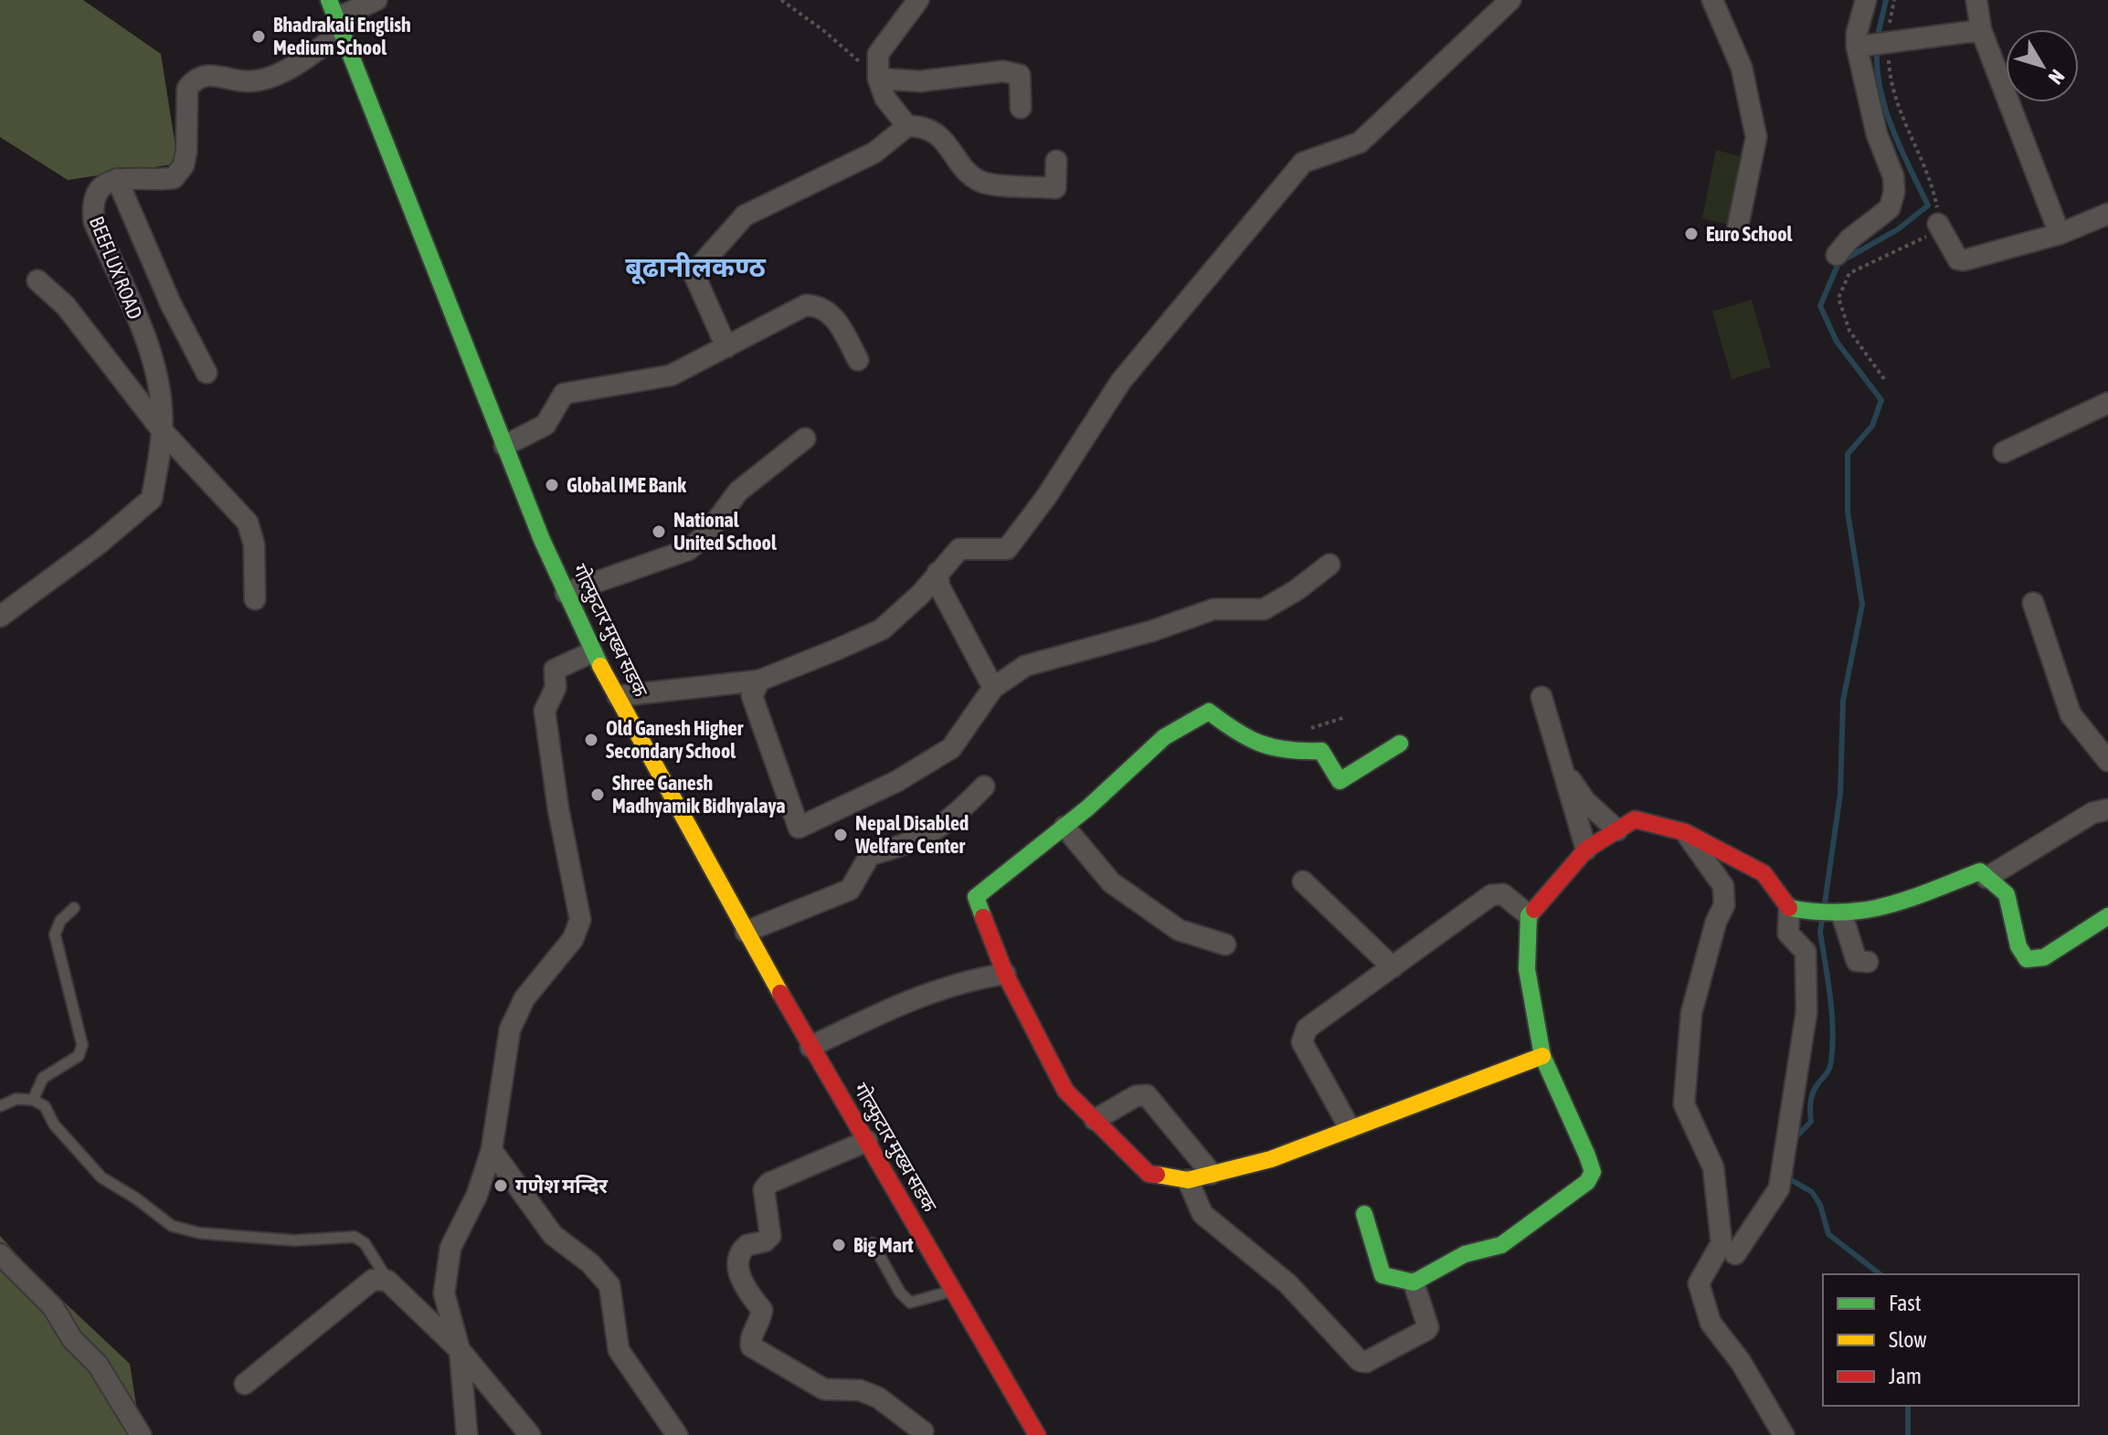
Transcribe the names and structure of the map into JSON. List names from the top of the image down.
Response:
{
  "streets": {
    "street": ["BEEFLUX ROAD", "गोल्फुटार मुख्य सडक"]
  },
  "districts": ["बूढानीलकण्ठ"],
  "places": [
    "Bhadrakali English Medium School",
    "Euro School",
    "Global IME Bank",
    "National United School",
    "Old Ganesh Higher Secondary School",
    "Shree Ganesh Madhyamik Bidhyalaya",
    "Nepal Disabled Welfare Center",
    "गणेश मन्दिर",
    "Big Mart"
  ],
  "legend": ["Fast", "Slow", "Jam"],
  "north": "bottom right"
}
